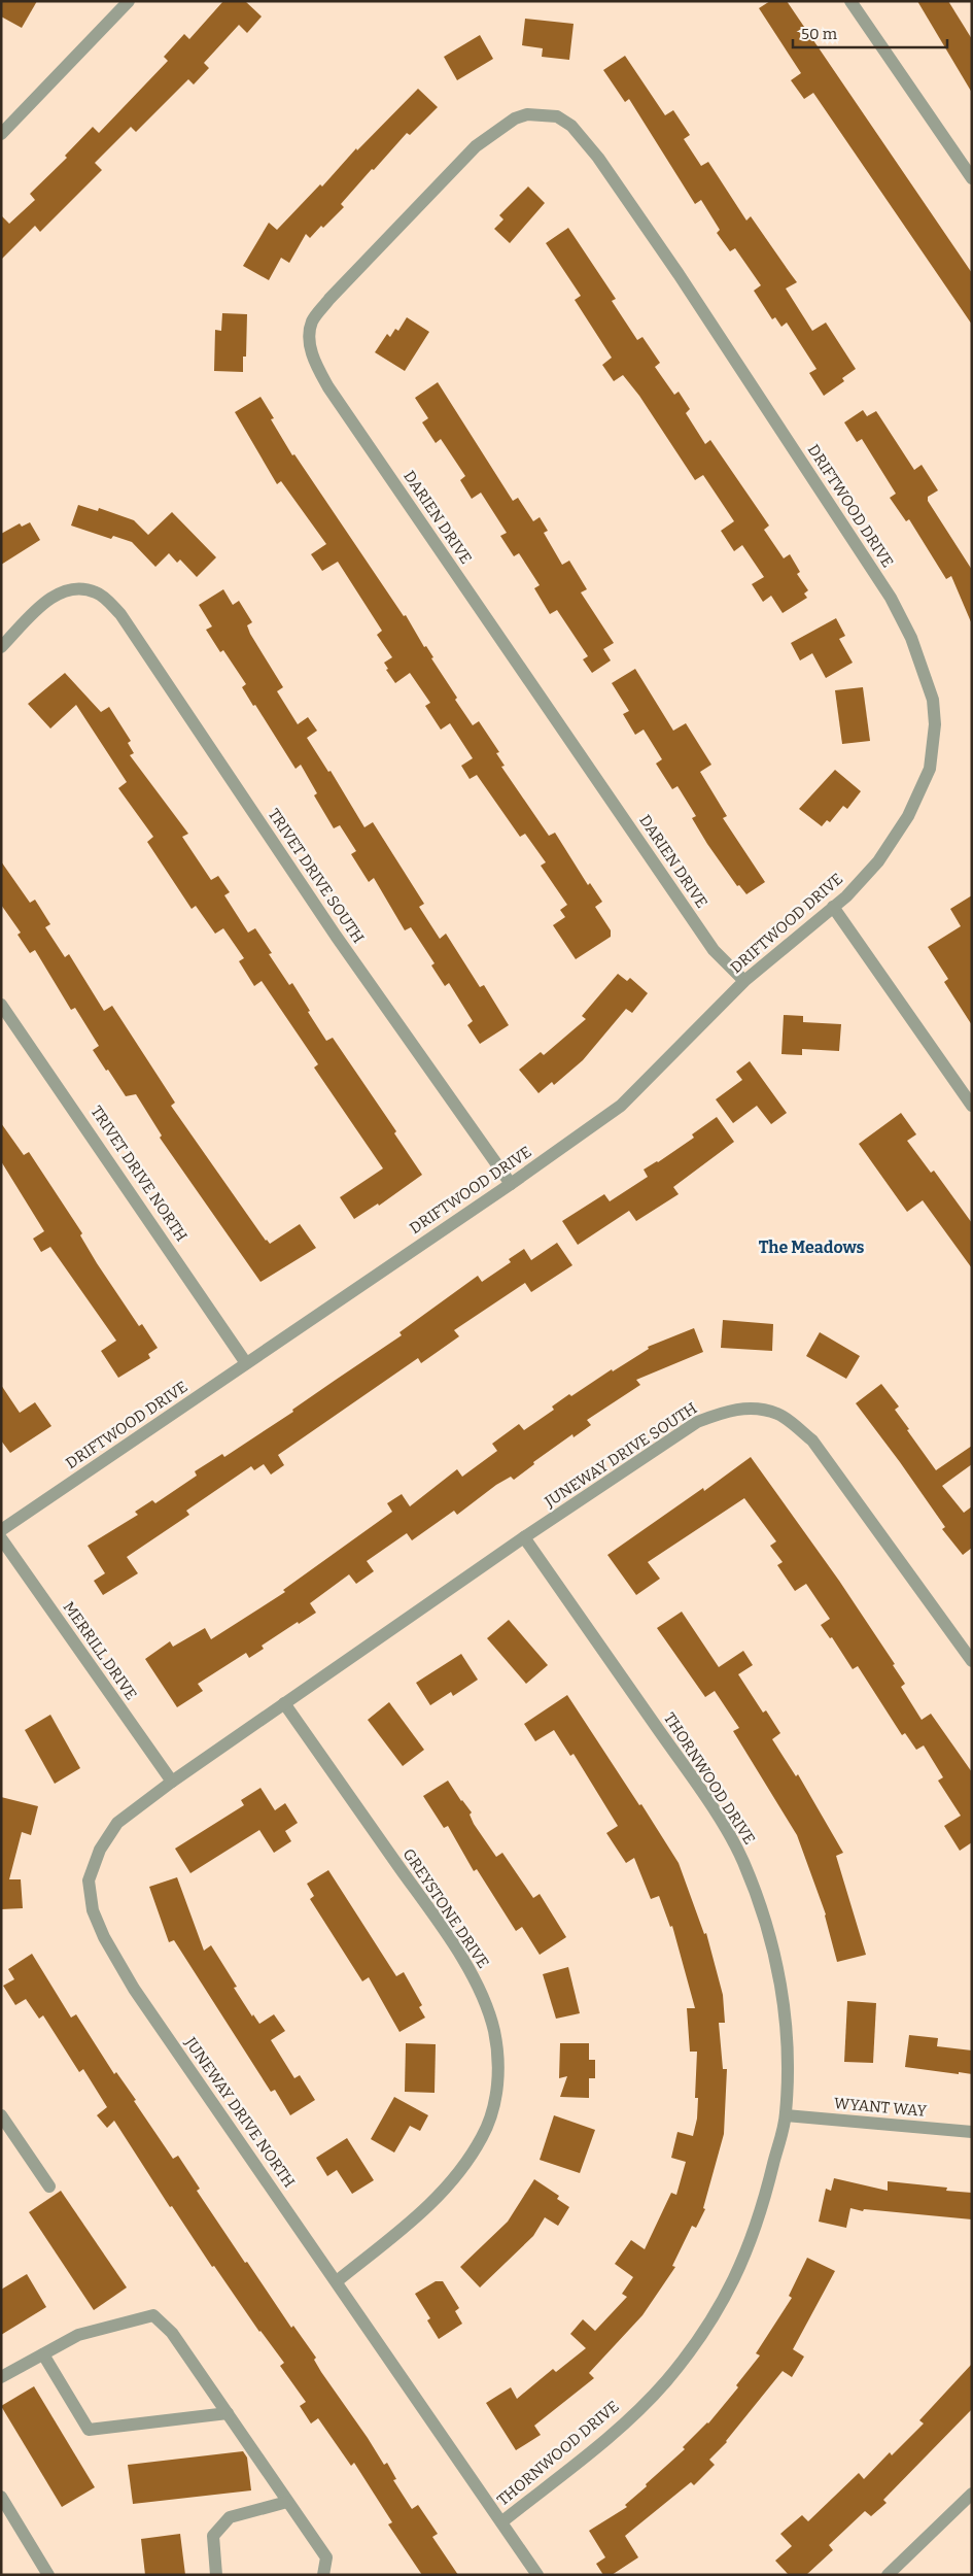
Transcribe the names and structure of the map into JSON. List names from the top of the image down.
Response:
{
  "streets": {
    "street": [
      "DRIFTWOOD DRIVE",
      "DARIEN DRIVE",
      "TRIVET DRIVE SOUTH",
      "TRIVET DRIVE NORTH",
      "JUNEWAY DRIVE SOUTH",
      "MERRILL DRIVE",
      "THORNWOOD DRIVE",
      "GREYSTONE DRIVE",
      "WYANT WAY",
      "JUNEWAY DRIVE NORTH"
    ]
  },
  "crossings": [
    ["DRIFTWOOD DRIVE", "DARIEN DRIVE"],
    ["DRIFTWOOD DRIVE", "TRIVET DRIVE SOUTH"],
    ["DRIFTWOOD DRIVE", "TRIVET DRIVE NORTH"],
    ["JUNEWAY DRIVE SOUTH", "THORNWOOD DRIVE"],
    ["JUNEWAY DRIVE SOUTH", "GREYSTONE DRIVE"],
    ["JUNEWAY DRIVE SOUTH", "JUNEWAY DRIVE NORTH"],
    ["MERRILL DRIVE", "JUNEWAY DRIVE NORTH"],
    ["THORNWOOD DRIVE", "WYANT WAY"],
    ["THORNWOOD DRIVE", "JUNEWAY DRIVE NORTH"],
    ["GREYSTONE DRIVE", "JUNEWAY DRIVE NORTH"]
  ],
  "districts": ["The Meadows"],
  "scale_bar": "50 m"
}
